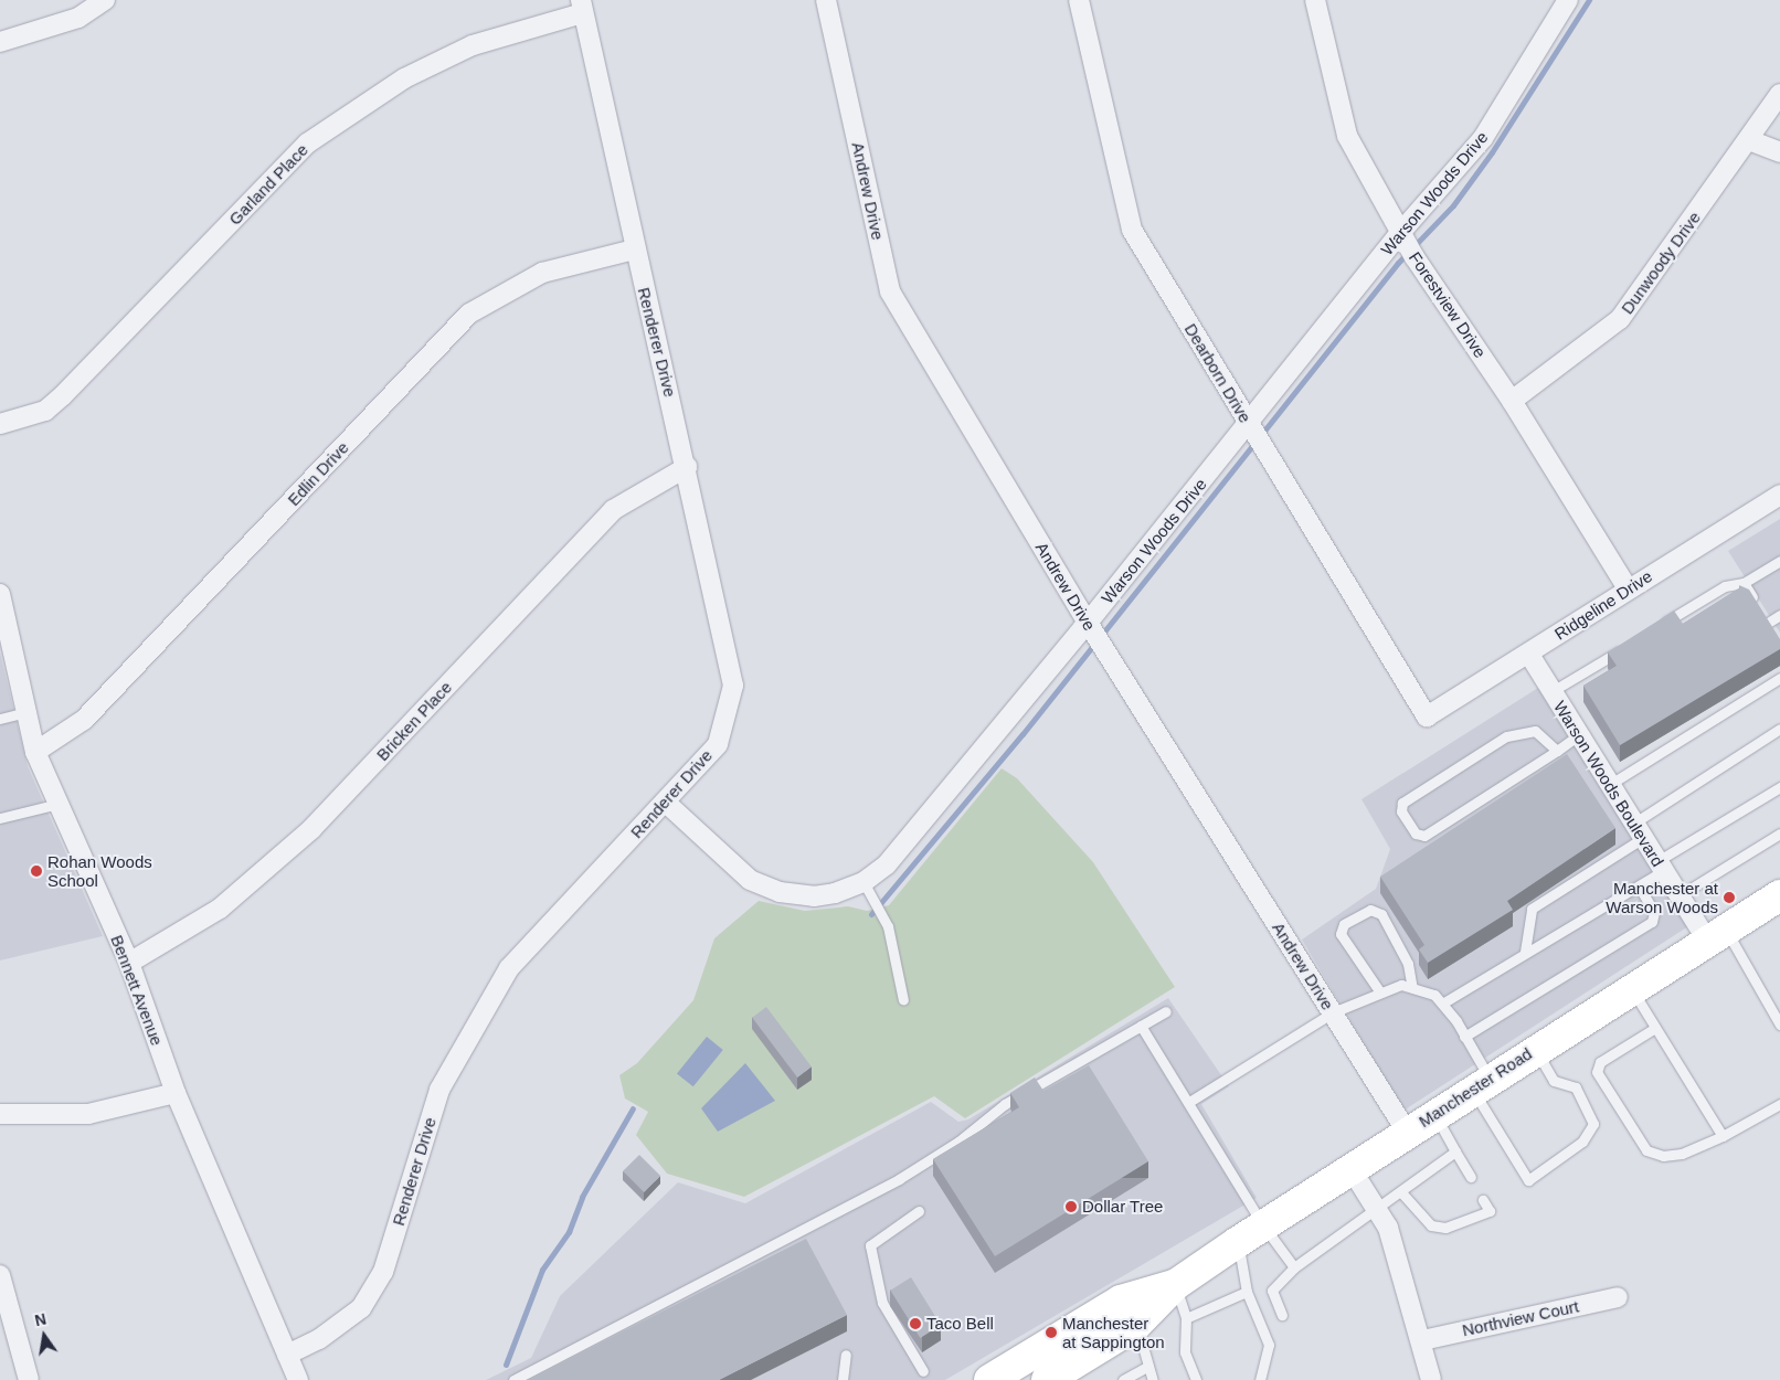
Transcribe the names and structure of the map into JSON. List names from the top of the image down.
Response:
{
  "streets": {
    "main road": ["Manchester Road"],
    "street": [
      "Garland Place",
      "Andrew Drive",
      "Warson Woods Drive",
      "Dunwoody Drive",
      "Forestview Drive",
      "Renderer Drive",
      "Dearborn Drive",
      "Edlin Drive",
      "Ridgeline Drive",
      "Bricken Place",
      "Warson Woods Boulevard",
      "Bennett Avenue",
      "Northview Court"
    ]
  },
  "crossings": [
    ["Garland Place", "Renderer Drive"],
    ["Andrew Drive", "Warson Woods Drive"],
    ["Andrew Drive", "Manchester Road"],
    ["Warson Woods Drive", "Forestview Drive"],
    ["Warson Woods Drive", "Renderer Drive"],
    ["Warson Woods Drive", "Dearborn Drive"],
    ["Dunwoody Drive", "Forestview Drive"],
    ["Forestview Drive", "Ridgeline Drive"],
    ["Renderer Drive", "Edlin Drive"],
    ["Renderer Drive", "Bricken Place"],
    ["Renderer Drive", "Bennett Avenue"],
    ["Dearborn Drive", "Ridgeline Drive"],
    ["Edlin Drive", "Bennett Avenue"],
    ["Ridgeline Drive", "Warson Woods Boulevard"],
    ["Bricken Place", "Bennett Avenue"],
    ["Warson Woods Boulevard", "Manchester Road"]
  ],
  "places": [
    "Rohan Woods School",
    "Manchester at Warson Woods",
    "Dollar Tree",
    "Taco Bell",
    "Manchester at Sappington"
  ],
  "north": "top"
}
